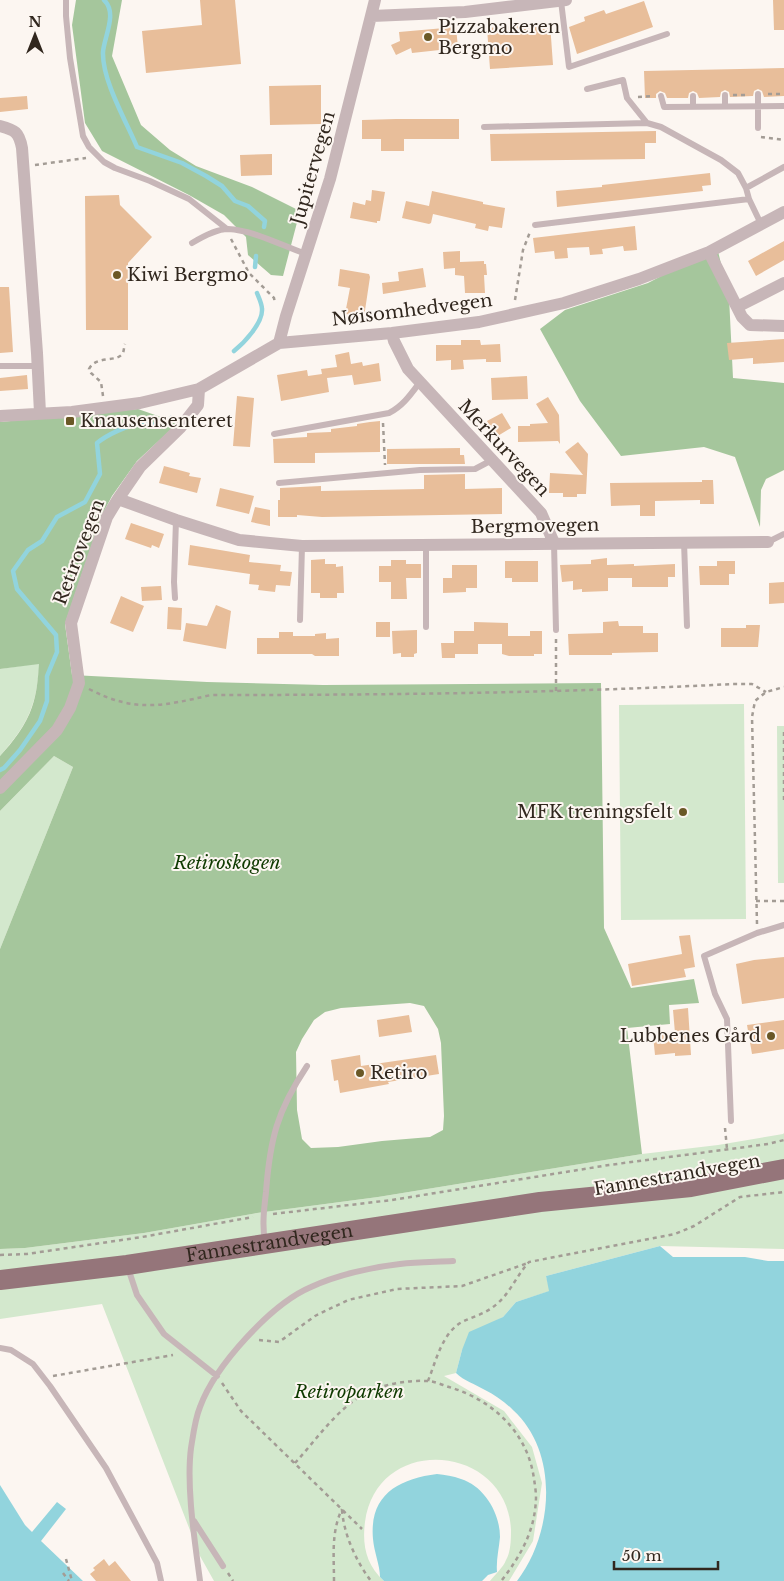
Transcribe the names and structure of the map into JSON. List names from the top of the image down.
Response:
{
  "streets": {
    "highway": ["Fannestrandvegen"],
    "street": [
      "Jupitervegen",
      "Nøisomhedvegen",
      "Merkurvegen",
      "Bergmovegen",
      "Retirovegen"
    ]
  },
  "crossings": [
    ["Jupitervegen", "Nøisomhedvegen"],
    ["Nøisomhedvegen", "Merkurvegen"],
    ["Nøisomhedvegen", "Retirovegen"],
    ["Merkurvegen", "Bergmovegen"],
    ["Bergmovegen", "Retirovegen"]
  ],
  "parks": ["Retiroskogen", "Retiroparken"],
  "places": {
    "other": [
      "Pizzabakeren Bergmo",
      "Kiwi Bergmo",
      "MFK treningsfelt",
      "Lubbenes Gård",
      "Retiro"
    ],
    "transit": ["Knausensenteret"]
  },
  "scale_bar": "50 m",
  "north": "top"
}
